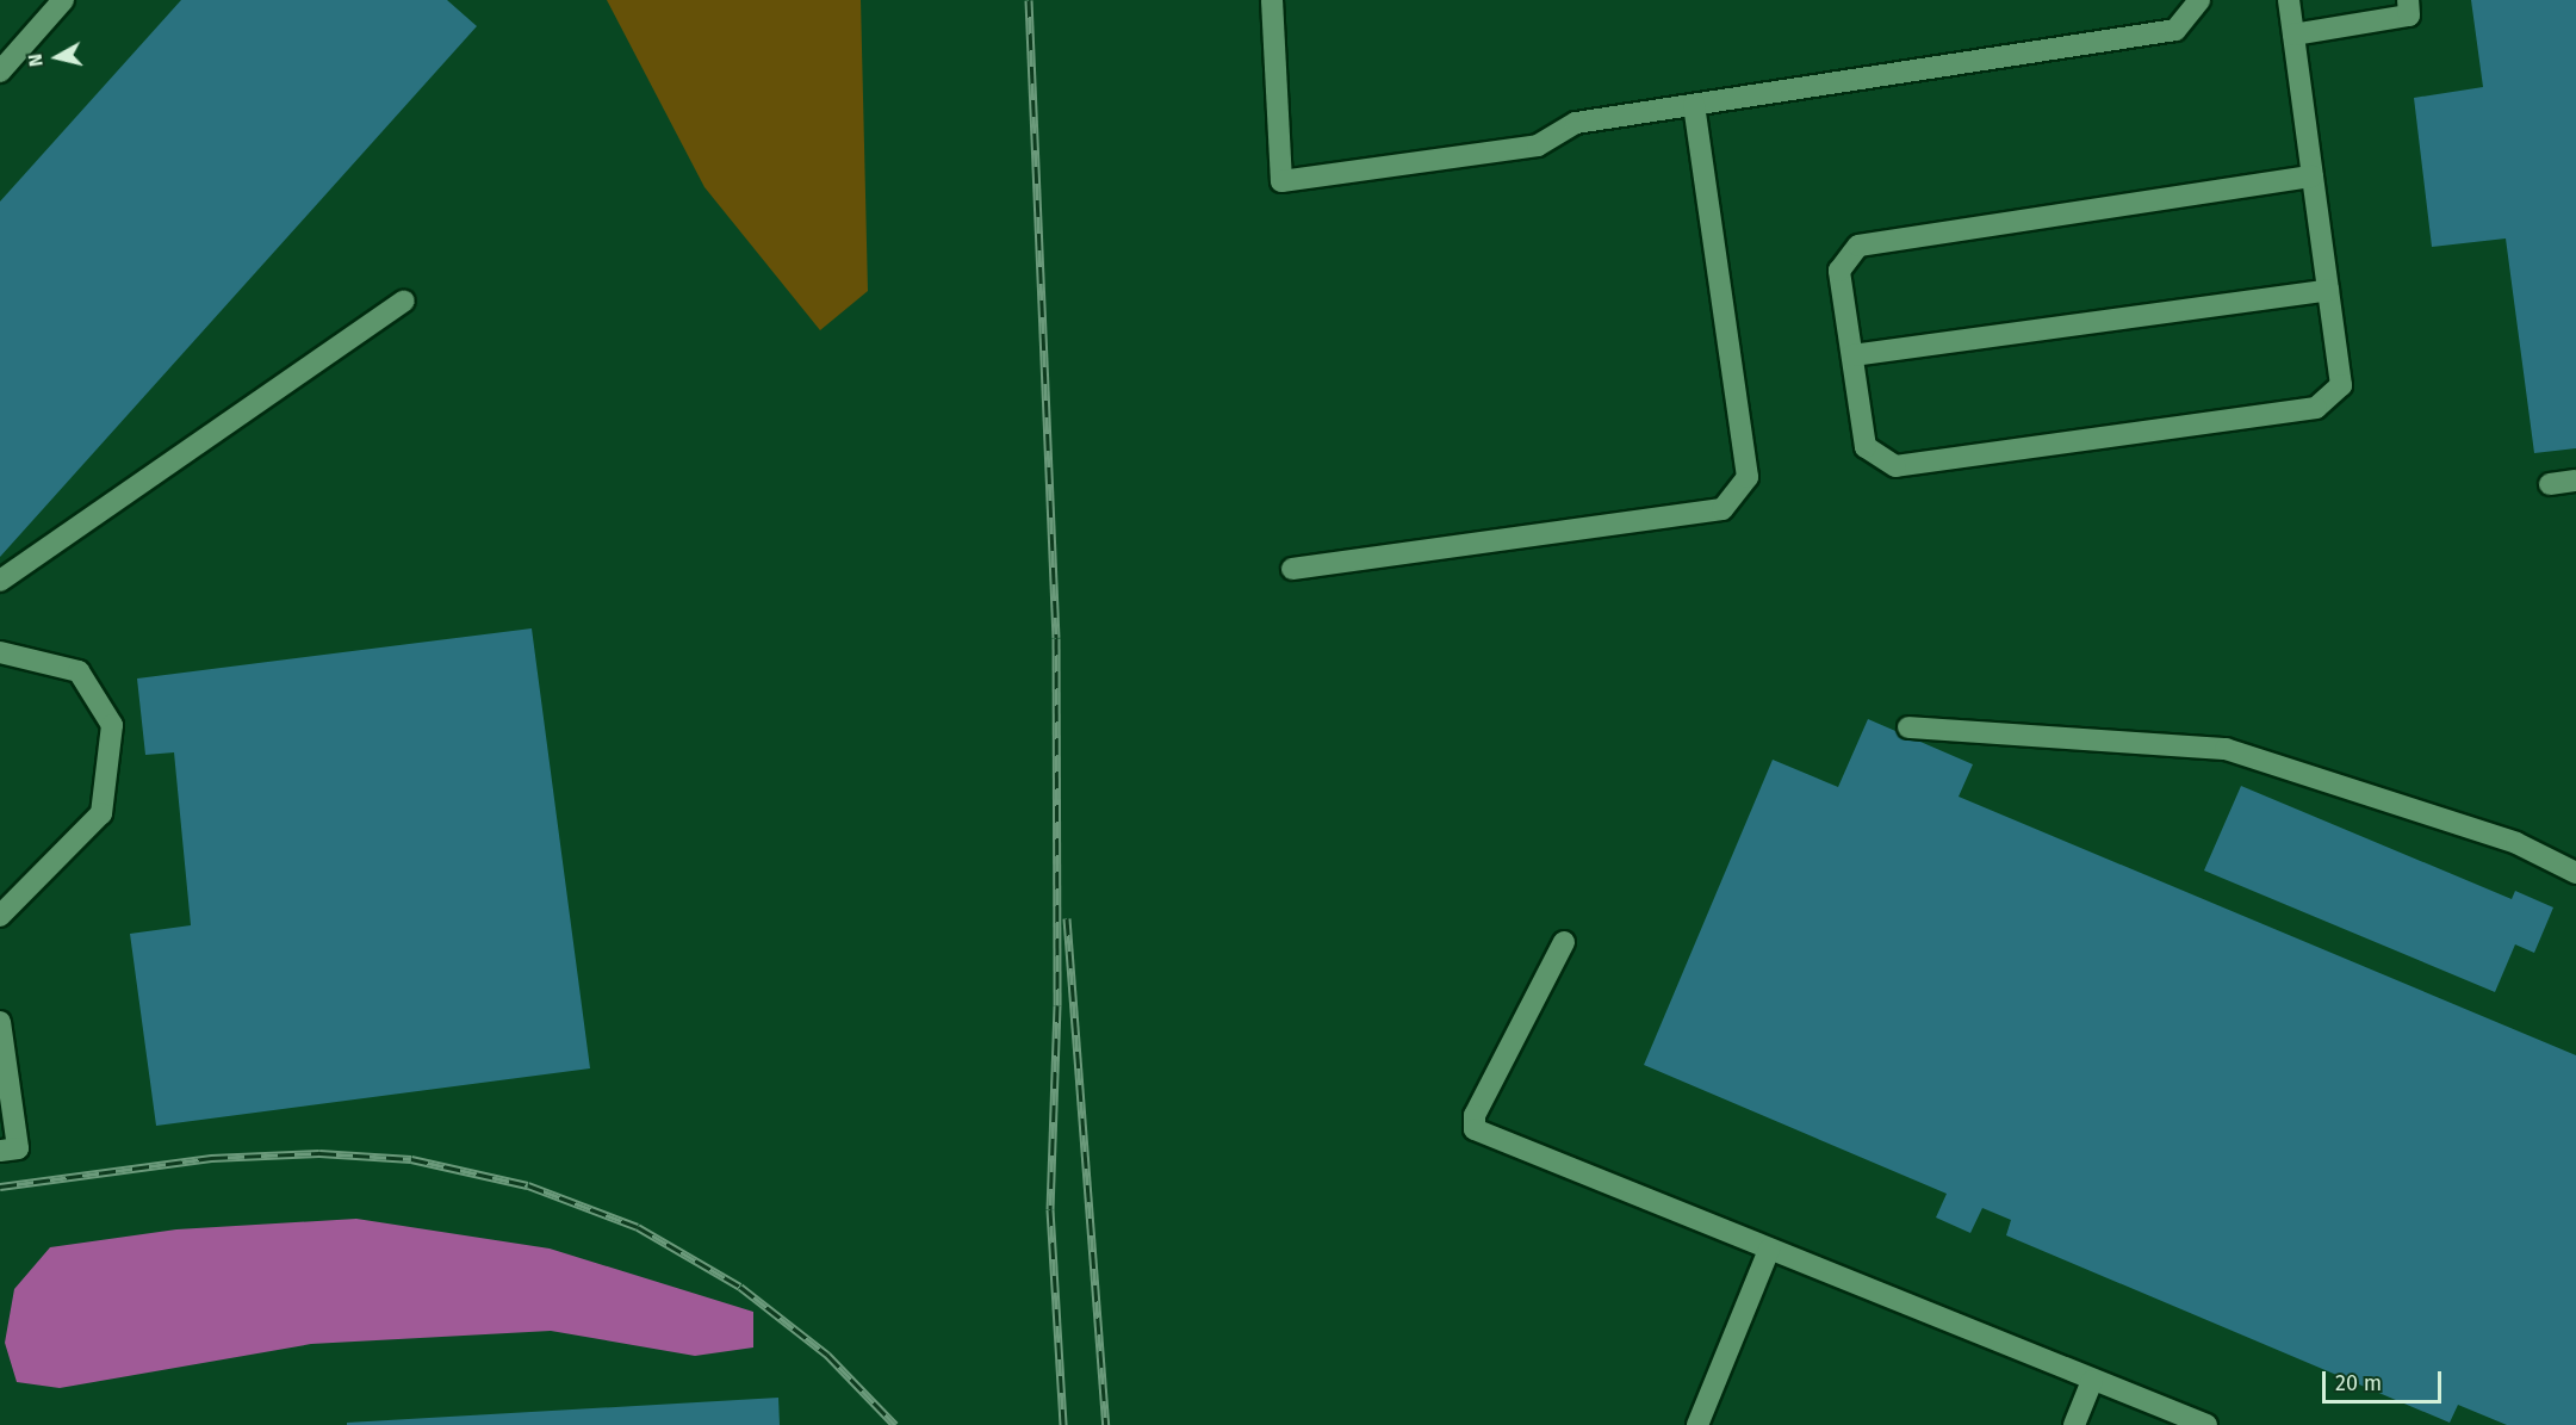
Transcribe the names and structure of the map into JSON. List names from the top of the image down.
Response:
{
  "scale_bar": "20 m",
  "north": "left"
}
